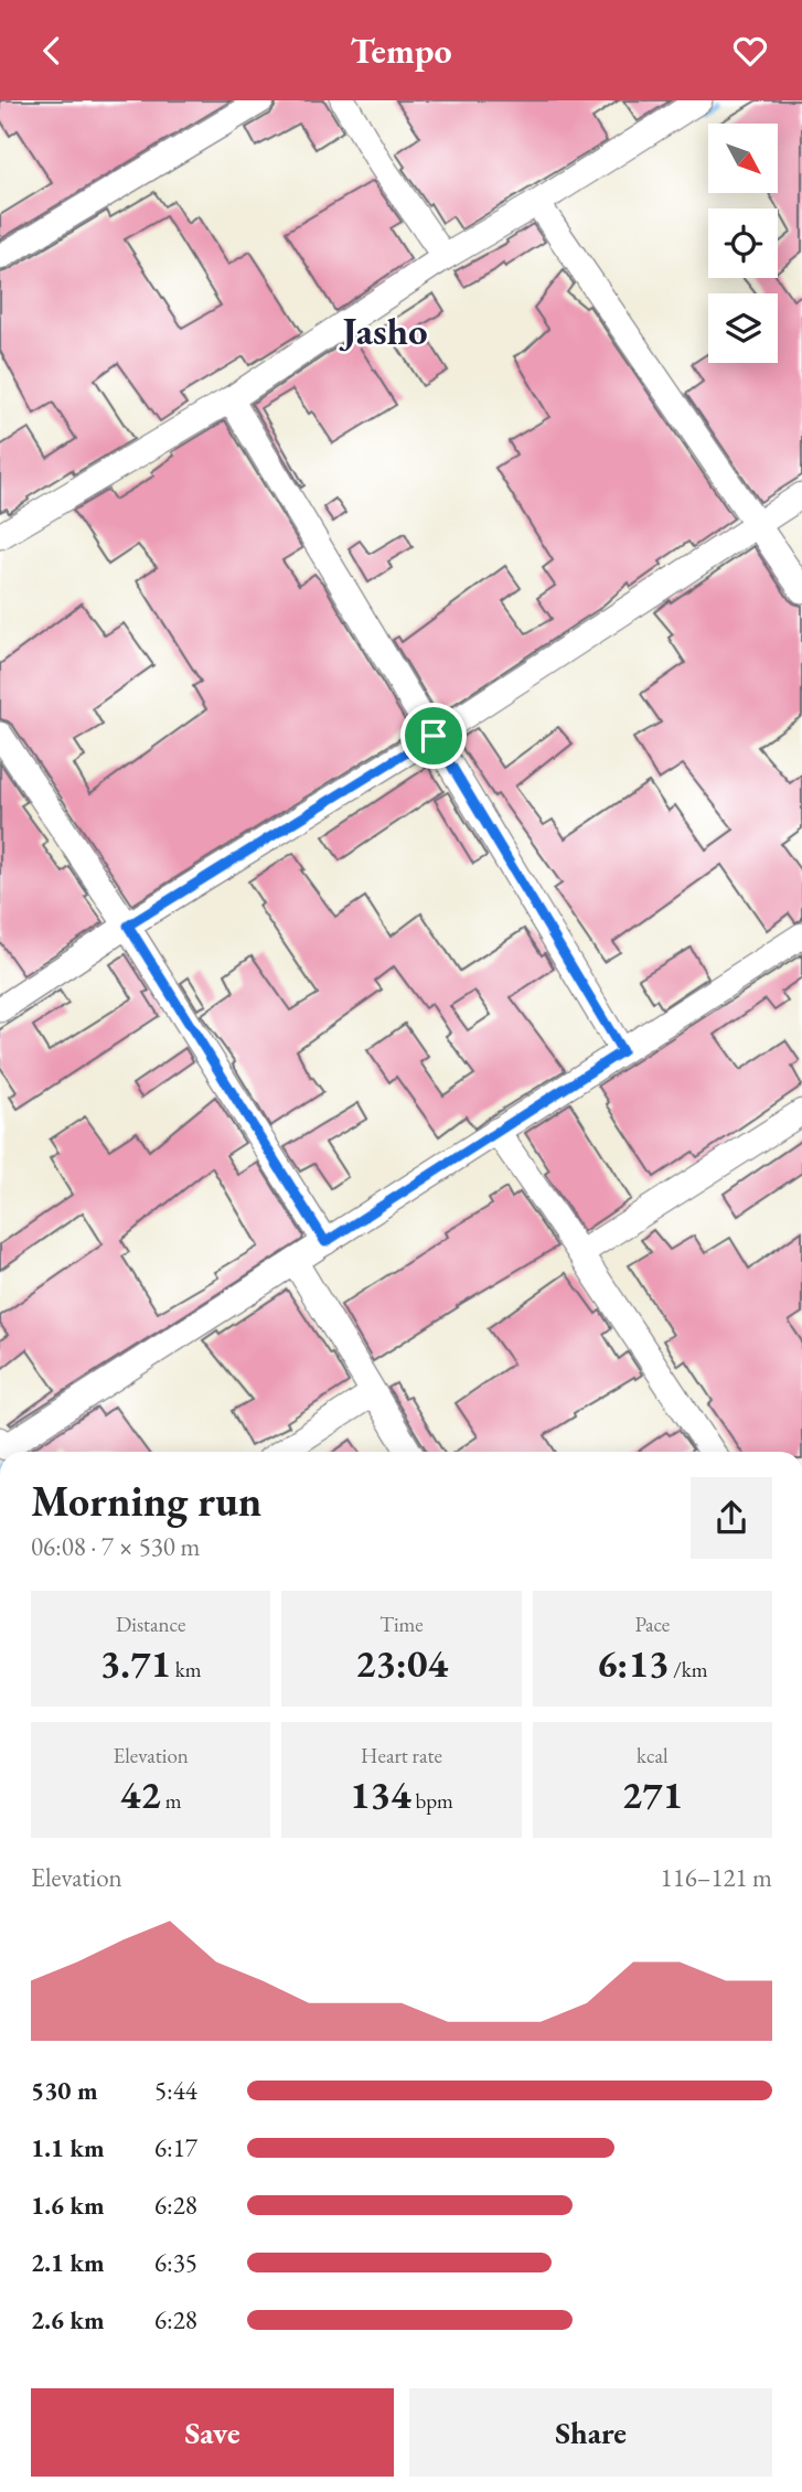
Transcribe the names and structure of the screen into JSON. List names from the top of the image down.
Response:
{
  "districts": ["Jasho"],
  "north": "bottom right",
  "page": {
    "header": "Tempo",
    "heading": ["Morning run", "06:08 · 7 × 530 m"],
    "stats": [
      ["Distance", "3.71 km"],
      ["Time", "23:04"],
      ["Pace", "6:13 /km"],
      ["Elevation", "42 m"],
      ["Heart rate", "134 bpm"],
      ["kcal", "271"]
    ],
    "chart": ["Elevation", "116–121 m"],
    "list": [
      {
        "name": "530 m",
        "note": "5:44"
      },
      {
        "name": "1.1 km",
        "note": "6:17"
      },
      {
        "name": "1.6 km",
        "note": "6:28"
      },
      {
        "name": "2.1 km",
        "note": "6:35"
      },
      {
        "name": "2.6 km",
        "note": "6:28"
      }
    ],
    "buttons": ["Save", "Share"]
  }
}
